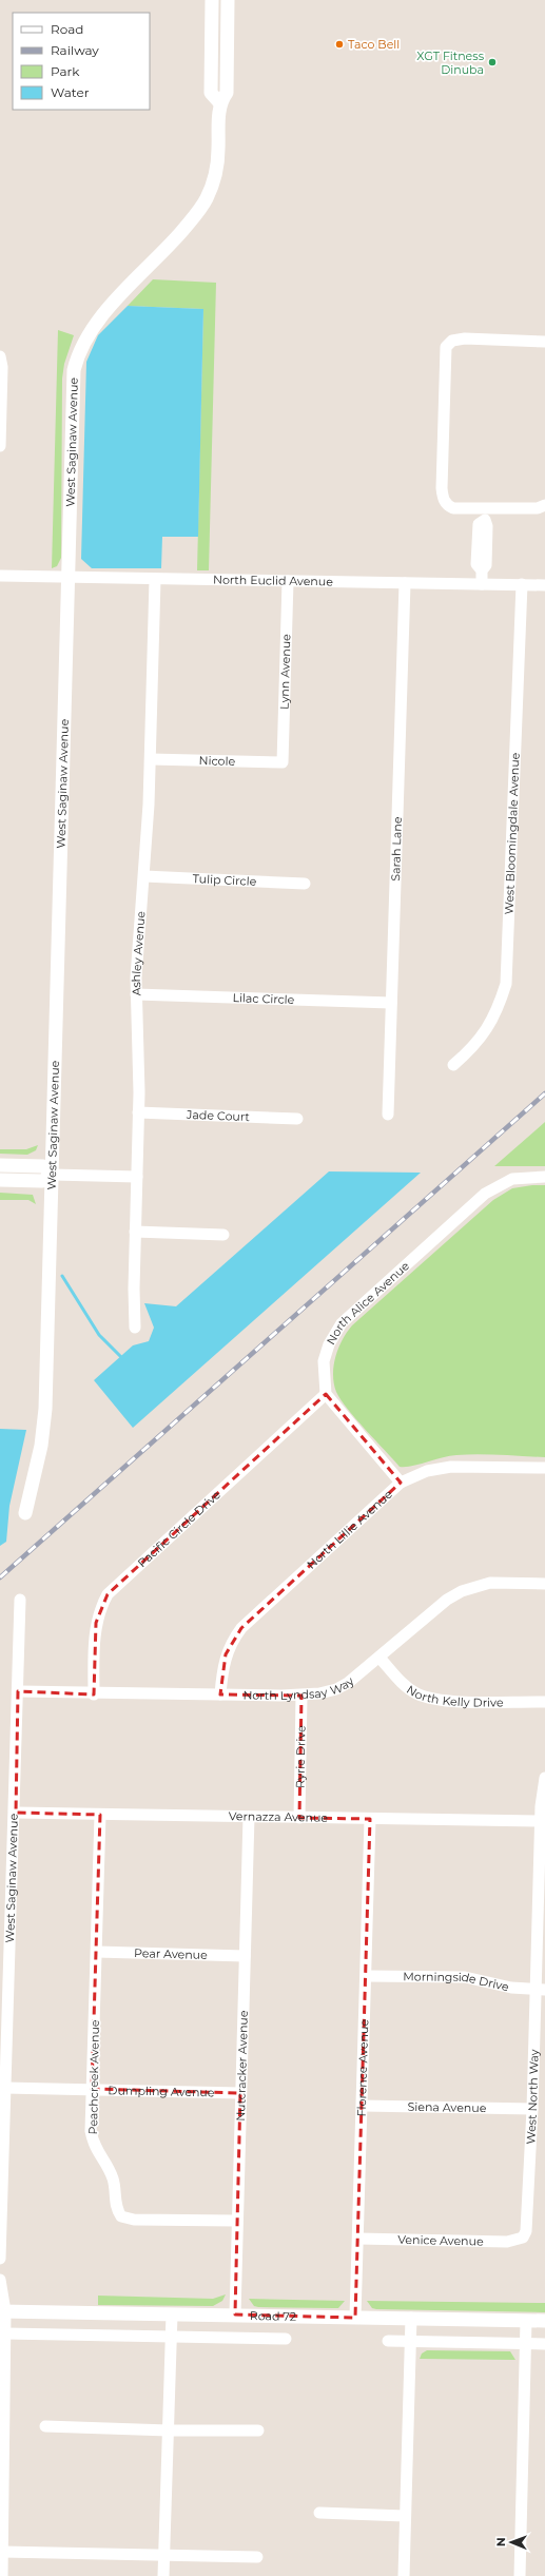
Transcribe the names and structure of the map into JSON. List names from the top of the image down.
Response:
{
  "streets": {
    "street": [
      "West Saginaw Avenue",
      "North Euclid Avenue",
      "Lynn Avenue",
      "Nicole",
      "West Bloomingdale Avenue",
      "Sarah Lane",
      "Tulip Circle",
      "Ashley Avenue",
      "Lilac Circle",
      "Jade Court",
      "North Alice Avenue",
      "Pacific Circle Drive",
      "North Lillie Avenue",
      "North Lyndsay Way",
      "North Kelly Drive",
      "Ryrie Drive",
      "Vernazza Avenue",
      "Pear Avenue",
      "Morningside Drive",
      "Nutcracker Avenue",
      "Florence Avenue",
      "Peachcreek Avenue",
      "Dumpling Avenue",
      "West North Way",
      "Siena Avenue",
      "Venice Avenue",
      "Road 72"
    ]
  },
  "crossings": [
    ["West Saginaw Avenue", "North Euclid Avenue"],
    ["West Saginaw Avenue", "North Lyndsay Way"],
    ["West Saginaw Avenue", "Vernazza Avenue"],
    ["West Saginaw Avenue", "Dumpling Avenue"],
    ["North Euclid Avenue", "Lynn Avenue"],
    ["North Euclid Avenue", "West Bloomingdale Avenue"],
    ["North Euclid Avenue", "Sarah Lane"],
    ["North Euclid Avenue", "Ashley Avenue"],
    ["Lynn Avenue", "Nicole"],
    ["Nicole", "Ashley Avenue"],
    ["Sarah Lane", "Lilac Circle"],
    ["Tulip Circle", "Ashley Avenue"],
    ["Ashley Avenue", "Lilac Circle"],
    ["Ashley Avenue", "Jade Court"],
    ["North Alice Avenue", "Pacific Circle Drive"],
    ["Pacific Circle Drive", "North Lyndsay Way"],
    ["North Lillie Avenue", "North Lyndsay Way"],
    ["North Lyndsay Way", "North Kelly Drive"],
    ["North Lyndsay Way", "Ryrie Drive"],
    ["Ryrie Drive", "Vernazza Avenue"],
    ["Vernazza Avenue", "Nutcracker Avenue"],
    ["Vernazza Avenue", "Florence Avenue"],
    ["Vernazza Avenue", "Peachcreek Avenue"],
    ["Vernazza Avenue", "West North Way"],
    ["Pear Avenue", "Nutcracker Avenue"],
    ["Pear Avenue", "Peachcreek Avenue"],
    ["Morningside Drive", "Florence Avenue"],
    ["Morningside Drive", "West North Way"],
    ["Nutcracker Avenue", "Peachcreek Avenue"],
    ["Nutcracker Avenue", "Dumpling Avenue"],
    ["Nutcracker Avenue", "Road 72"],
    ["Florence Avenue", "Siena Avenue"],
    ["Florence Avenue", "Venice Avenue"],
    ["Florence Avenue", "Road 72"],
    ["Peachcreek Avenue", "Dumpling Avenue"],
    ["West North Way", "Siena Avenue"],
    ["West North Way", "Venice Avenue"]
  ],
  "places": ["Taco Bell", "XGT Fitness Dinuba"],
  "legend": [
    "Road",
    "Railway",
    "Park",
    "Water"
  ],
  "north": "left"
}
